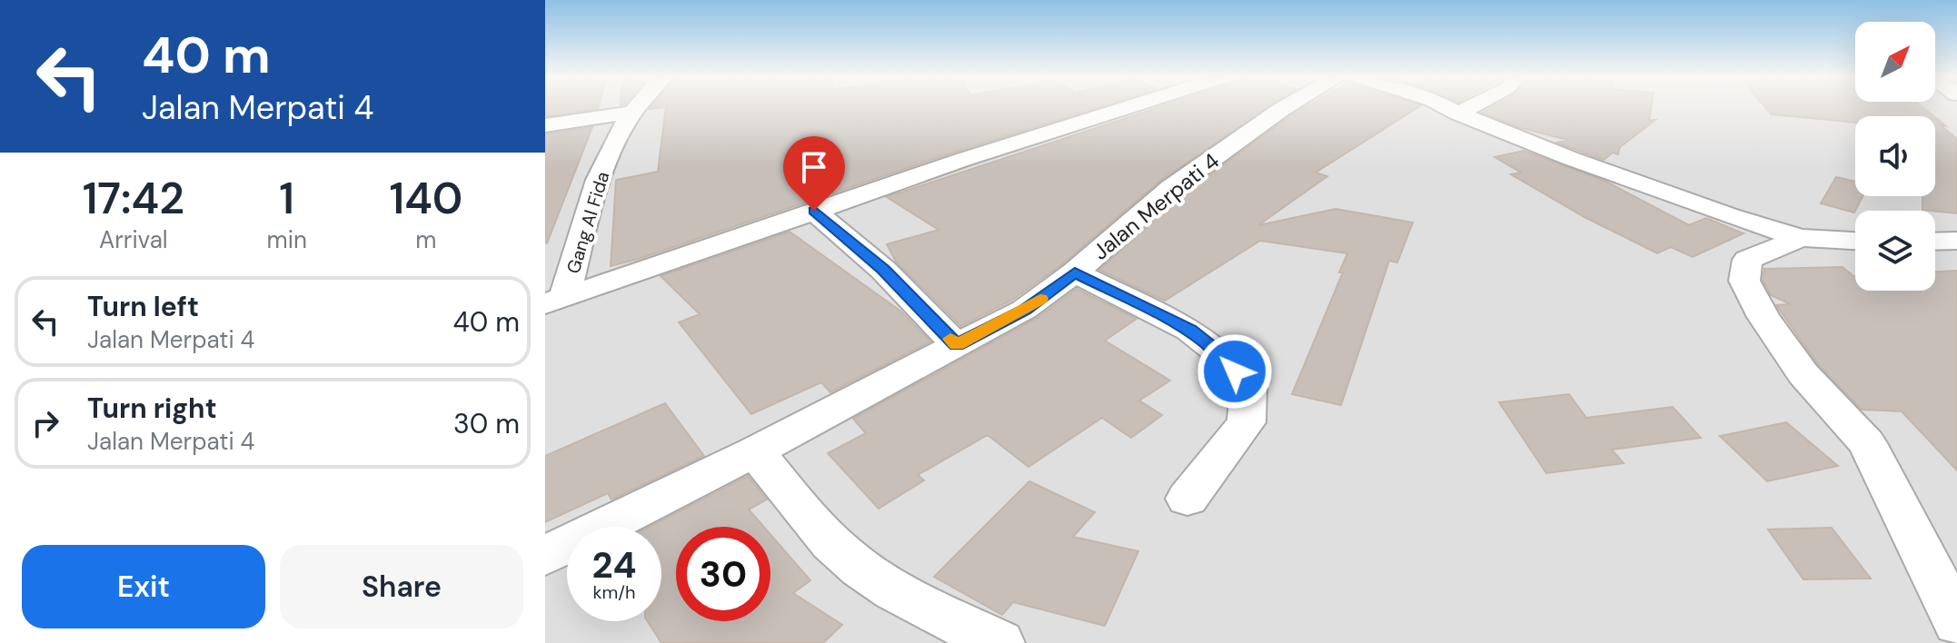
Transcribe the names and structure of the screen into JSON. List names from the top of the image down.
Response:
{
  "streets": {
    "street": ["Jalan Merpati 4", "Gang Al Fida"]
  },
  "north": "top right",
  "page": {
    "turn": ["40 m", "Jalan Merpati 4"],
    "eta": [
      "17:42",
      "Arrival",
      "1",
      "min",
      "140",
      "m"
    ],
    "list": [
      {
        "name": "Turn left",
        "note": "Jalan Merpati 4",
        "value": "40 m"
      },
      {
        "name": "Turn right",
        "note": "Jalan Merpati 4",
        "value": "30 m"
      }
    ],
    "speed": "24 km/h",
    "limit": "30",
    "buttons": ["Exit", "Share"]
  }
}
